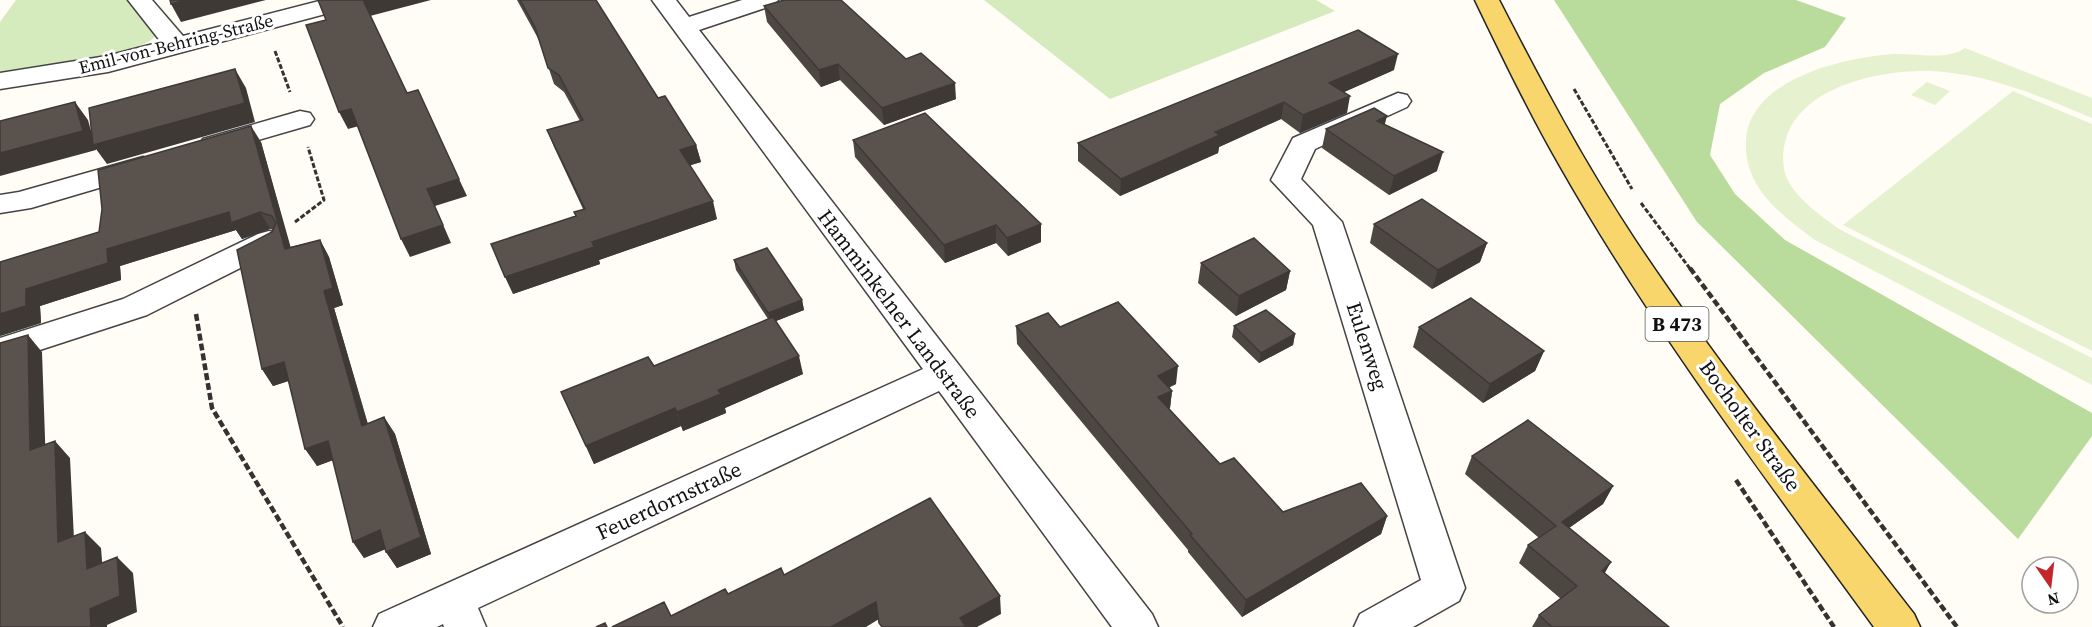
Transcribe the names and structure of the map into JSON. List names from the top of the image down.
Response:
{
  "streets": {
    "main road": ["B 473", "Bocholter Straße"],
    "street": [
      "Emil-von-Behring-Straße",
      "Hamminkelner Landstraße",
      "Eulenweg",
      "Feuerdornstraße"
    ]
  },
  "crossings": [
    ["Hamminkelner Landstraße", "Feuerdornstraße"]
  ],
  "north": "bottom"
}
